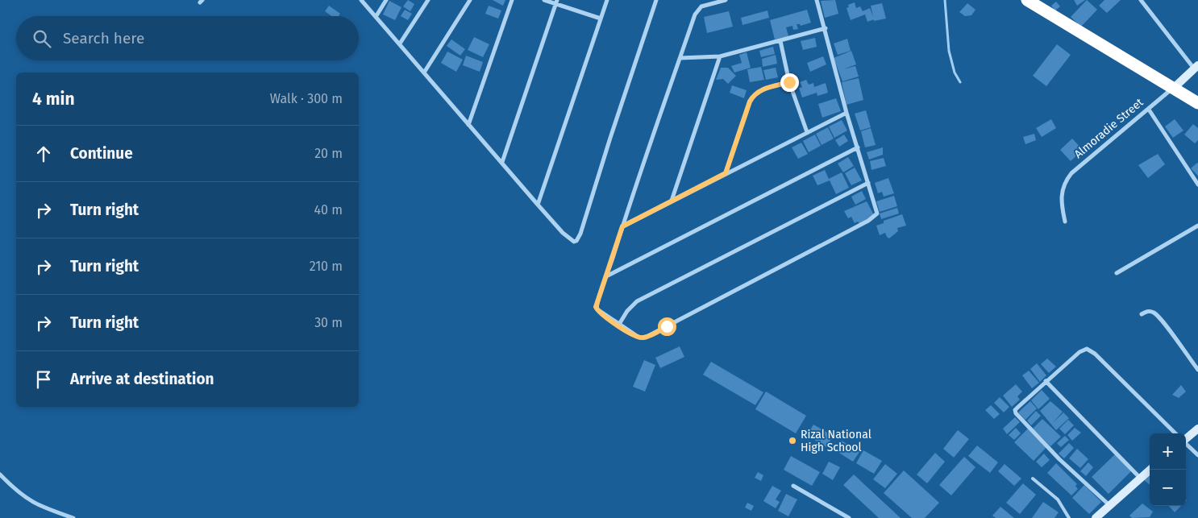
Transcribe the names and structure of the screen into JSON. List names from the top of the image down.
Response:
{
  "streets": {
    "street": ["Almoradie Street"]
  },
  "places": ["Rizal National High School"],
  "page": {
    "search": "Search here",
    "heading": ["4 min", "Walk · 300 m"],
    "list": [
      ["Continue", "20 m"],
      ["Turn right", "40 m"],
      ["Turn right", "210 m"],
      ["Turn right", "30 m"],
      "Arrive at destination"
    ],
    "map_buttons": ["+", "−"]
  }
}
